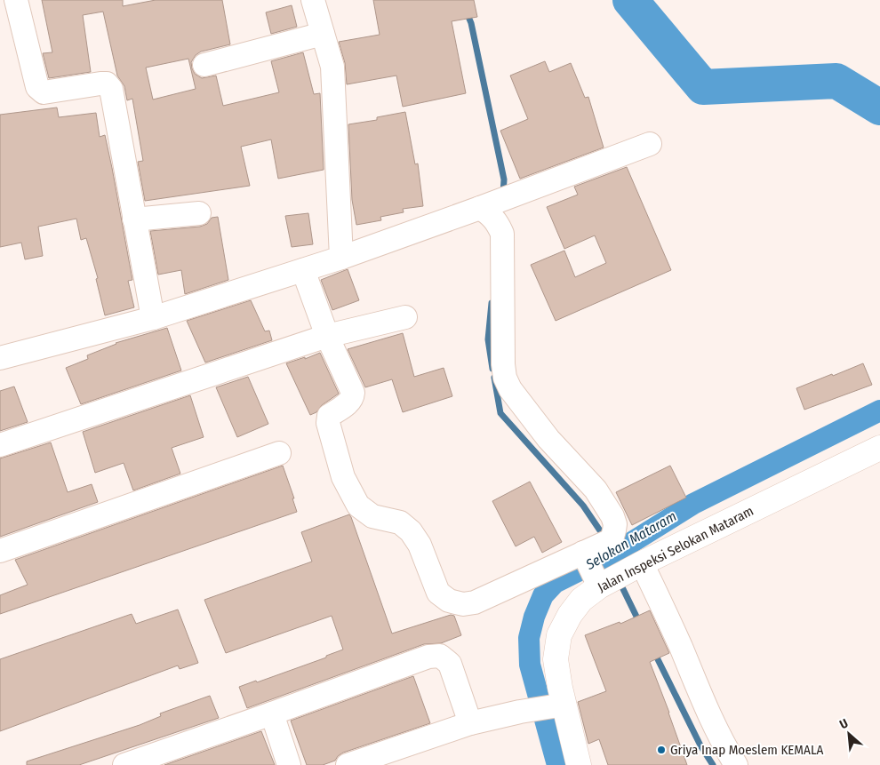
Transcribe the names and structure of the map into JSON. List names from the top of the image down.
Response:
{
  "streets": {
    "street": ["Jalan Inspeksi Selokan Mataram"]
  },
  "water": ["Selokan Mataram"],
  "places": ["Griya Inap Moeslem KEMALA"],
  "north": "top left"
}
